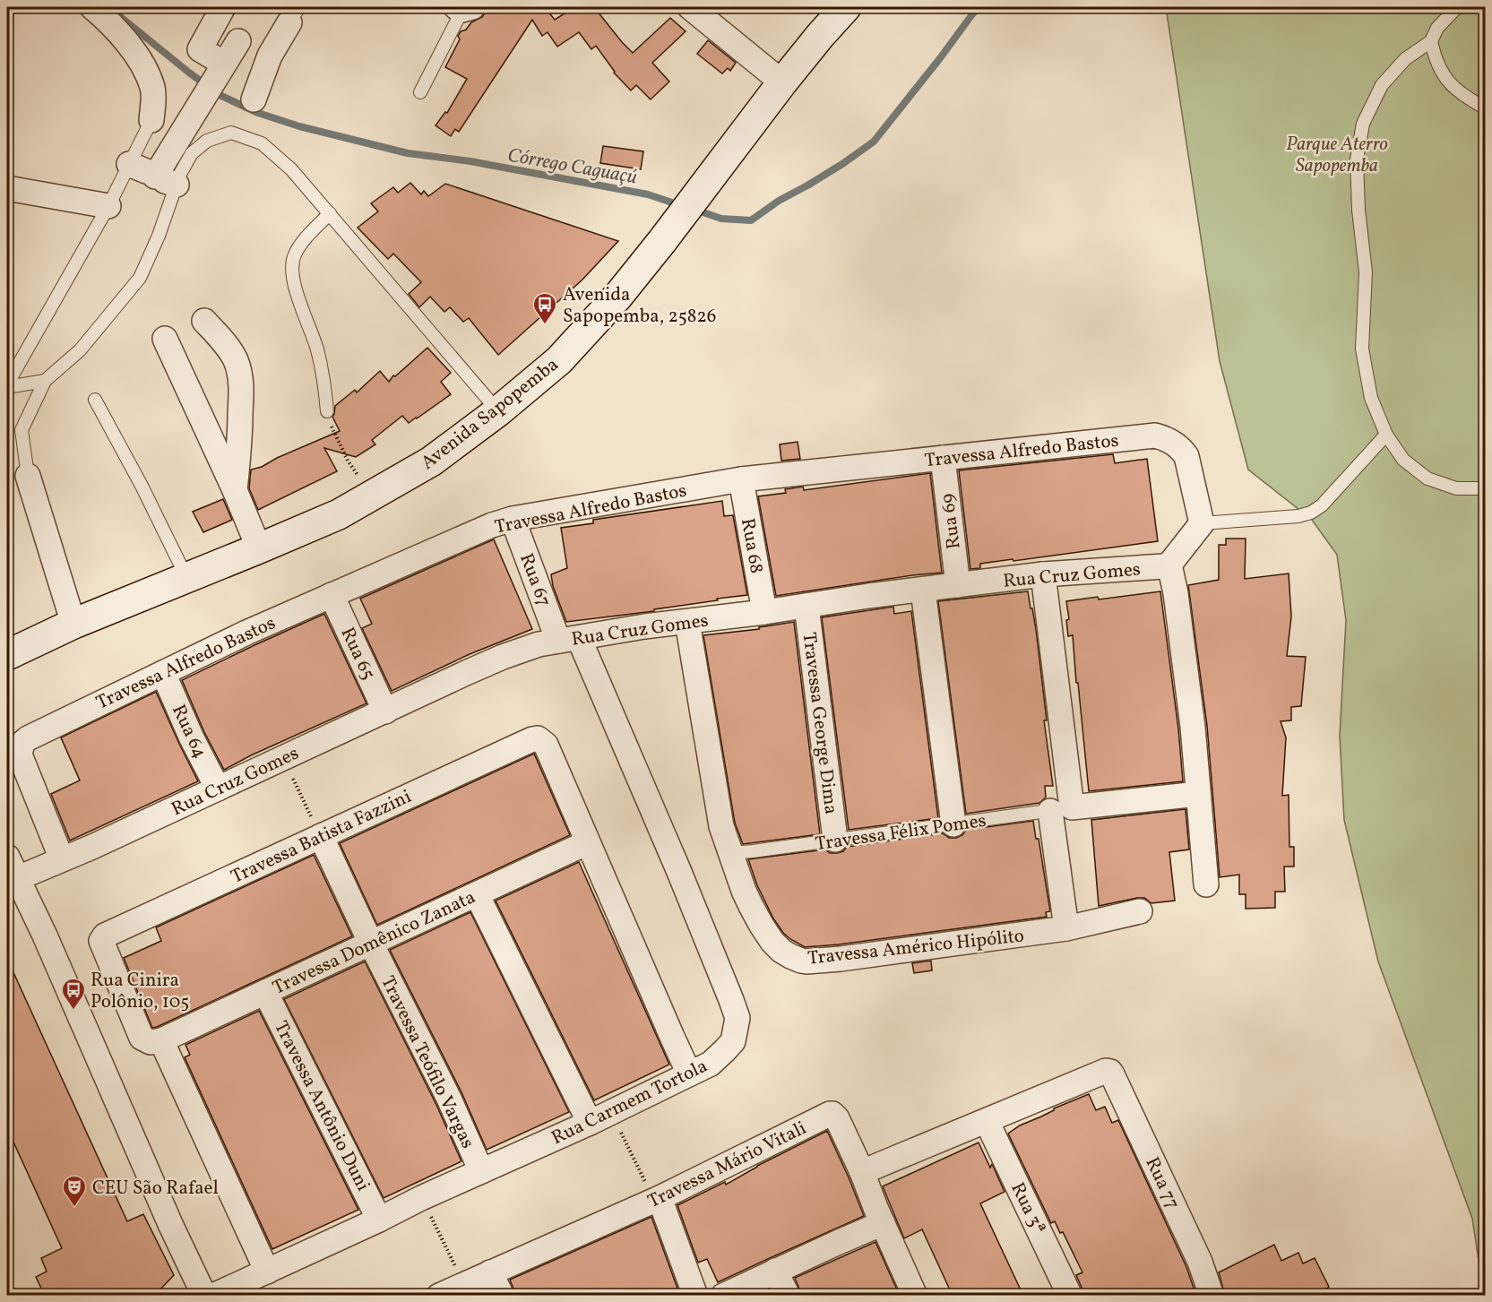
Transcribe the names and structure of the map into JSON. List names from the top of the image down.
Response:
{
  "streets": {
    "main road": ["Avenida Sapopemba"],
    "street": [
      "Travessa Alfredo Bastos",
      "Rua 69",
      "Rua 68",
      "Rua Cruz Gomes",
      "Rua 67",
      "Rua 65",
      "Travessa George Dima",
      "Rua 64",
      "Travessa Batista Fazzini",
      "Travessa Domênico Zanata",
      "Travessa Américo Hipólito",
      "Travessa Teófilo Vargas",
      "Rua Carmem Tortola",
      "Travessa Antônio Duni",
      "Travessa Mário Vitali",
      "Rua 77",
      "Rua 3ª"
    ],
    "lane": ["Travessa Félix Pomes"]
  },
  "crossings": [
    ["Travessa Alfredo Bastos", "Rua 69"],
    ["Travessa Alfredo Bastos", "Rua 68"],
    ["Travessa Alfredo Bastos", "Rua Cruz Gomes"],
    ["Travessa Alfredo Bastos", "Rua 67"],
    ["Travessa Alfredo Bastos", "Rua 65"],
    ["Travessa Alfredo Bastos", "Rua 64"],
    ["Rua 69", "Rua Cruz Gomes"],
    ["Rua 68", "Rua Cruz Gomes"],
    ["Rua Cruz Gomes", "Rua 67"],
    ["Rua Cruz Gomes", "Rua 65"],
    ["Rua Cruz Gomes", "Travessa George Dima"],
    ["Rua Cruz Gomes", "Rua 64"],
    ["Rua Cruz Gomes", "Rua Carmem Tortola"],
    ["Rua 67", "Rua Carmem Tortola"],
    ["Travessa George Dima", "Travessa Félix Pomes"],
    ["Travessa Félix Pomes", "Travessa Américo Hipólito"],
    ["Travessa Batista Fazzini", "Travessa Domênico Zanata"],
    ["Travessa Batista Fazzini", "Travessa Teófilo Vargas"],
    ["Travessa Domênico Zanata", "Travessa Teófilo Vargas"],
    ["Travessa Domênico Zanata", "Travessa Antônio Duni"],
    ["Travessa Teófilo Vargas", "Rua Carmem Tortola"],
    ["Rua Carmem Tortola", "Travessa Antônio Duni"],
    ["Rua 77", "Rua 3ª"]
  ],
  "water": ["Córrego Caguaçú"],
  "parks": ["Parque Aterro Sapopemba"],
  "places": {
    "bus stop": ["Avenida Sapopemba, 25826", "Rua Cinira Polônio, 105"],
    "theatre": ["CEU São Rafael"]
  }
}
